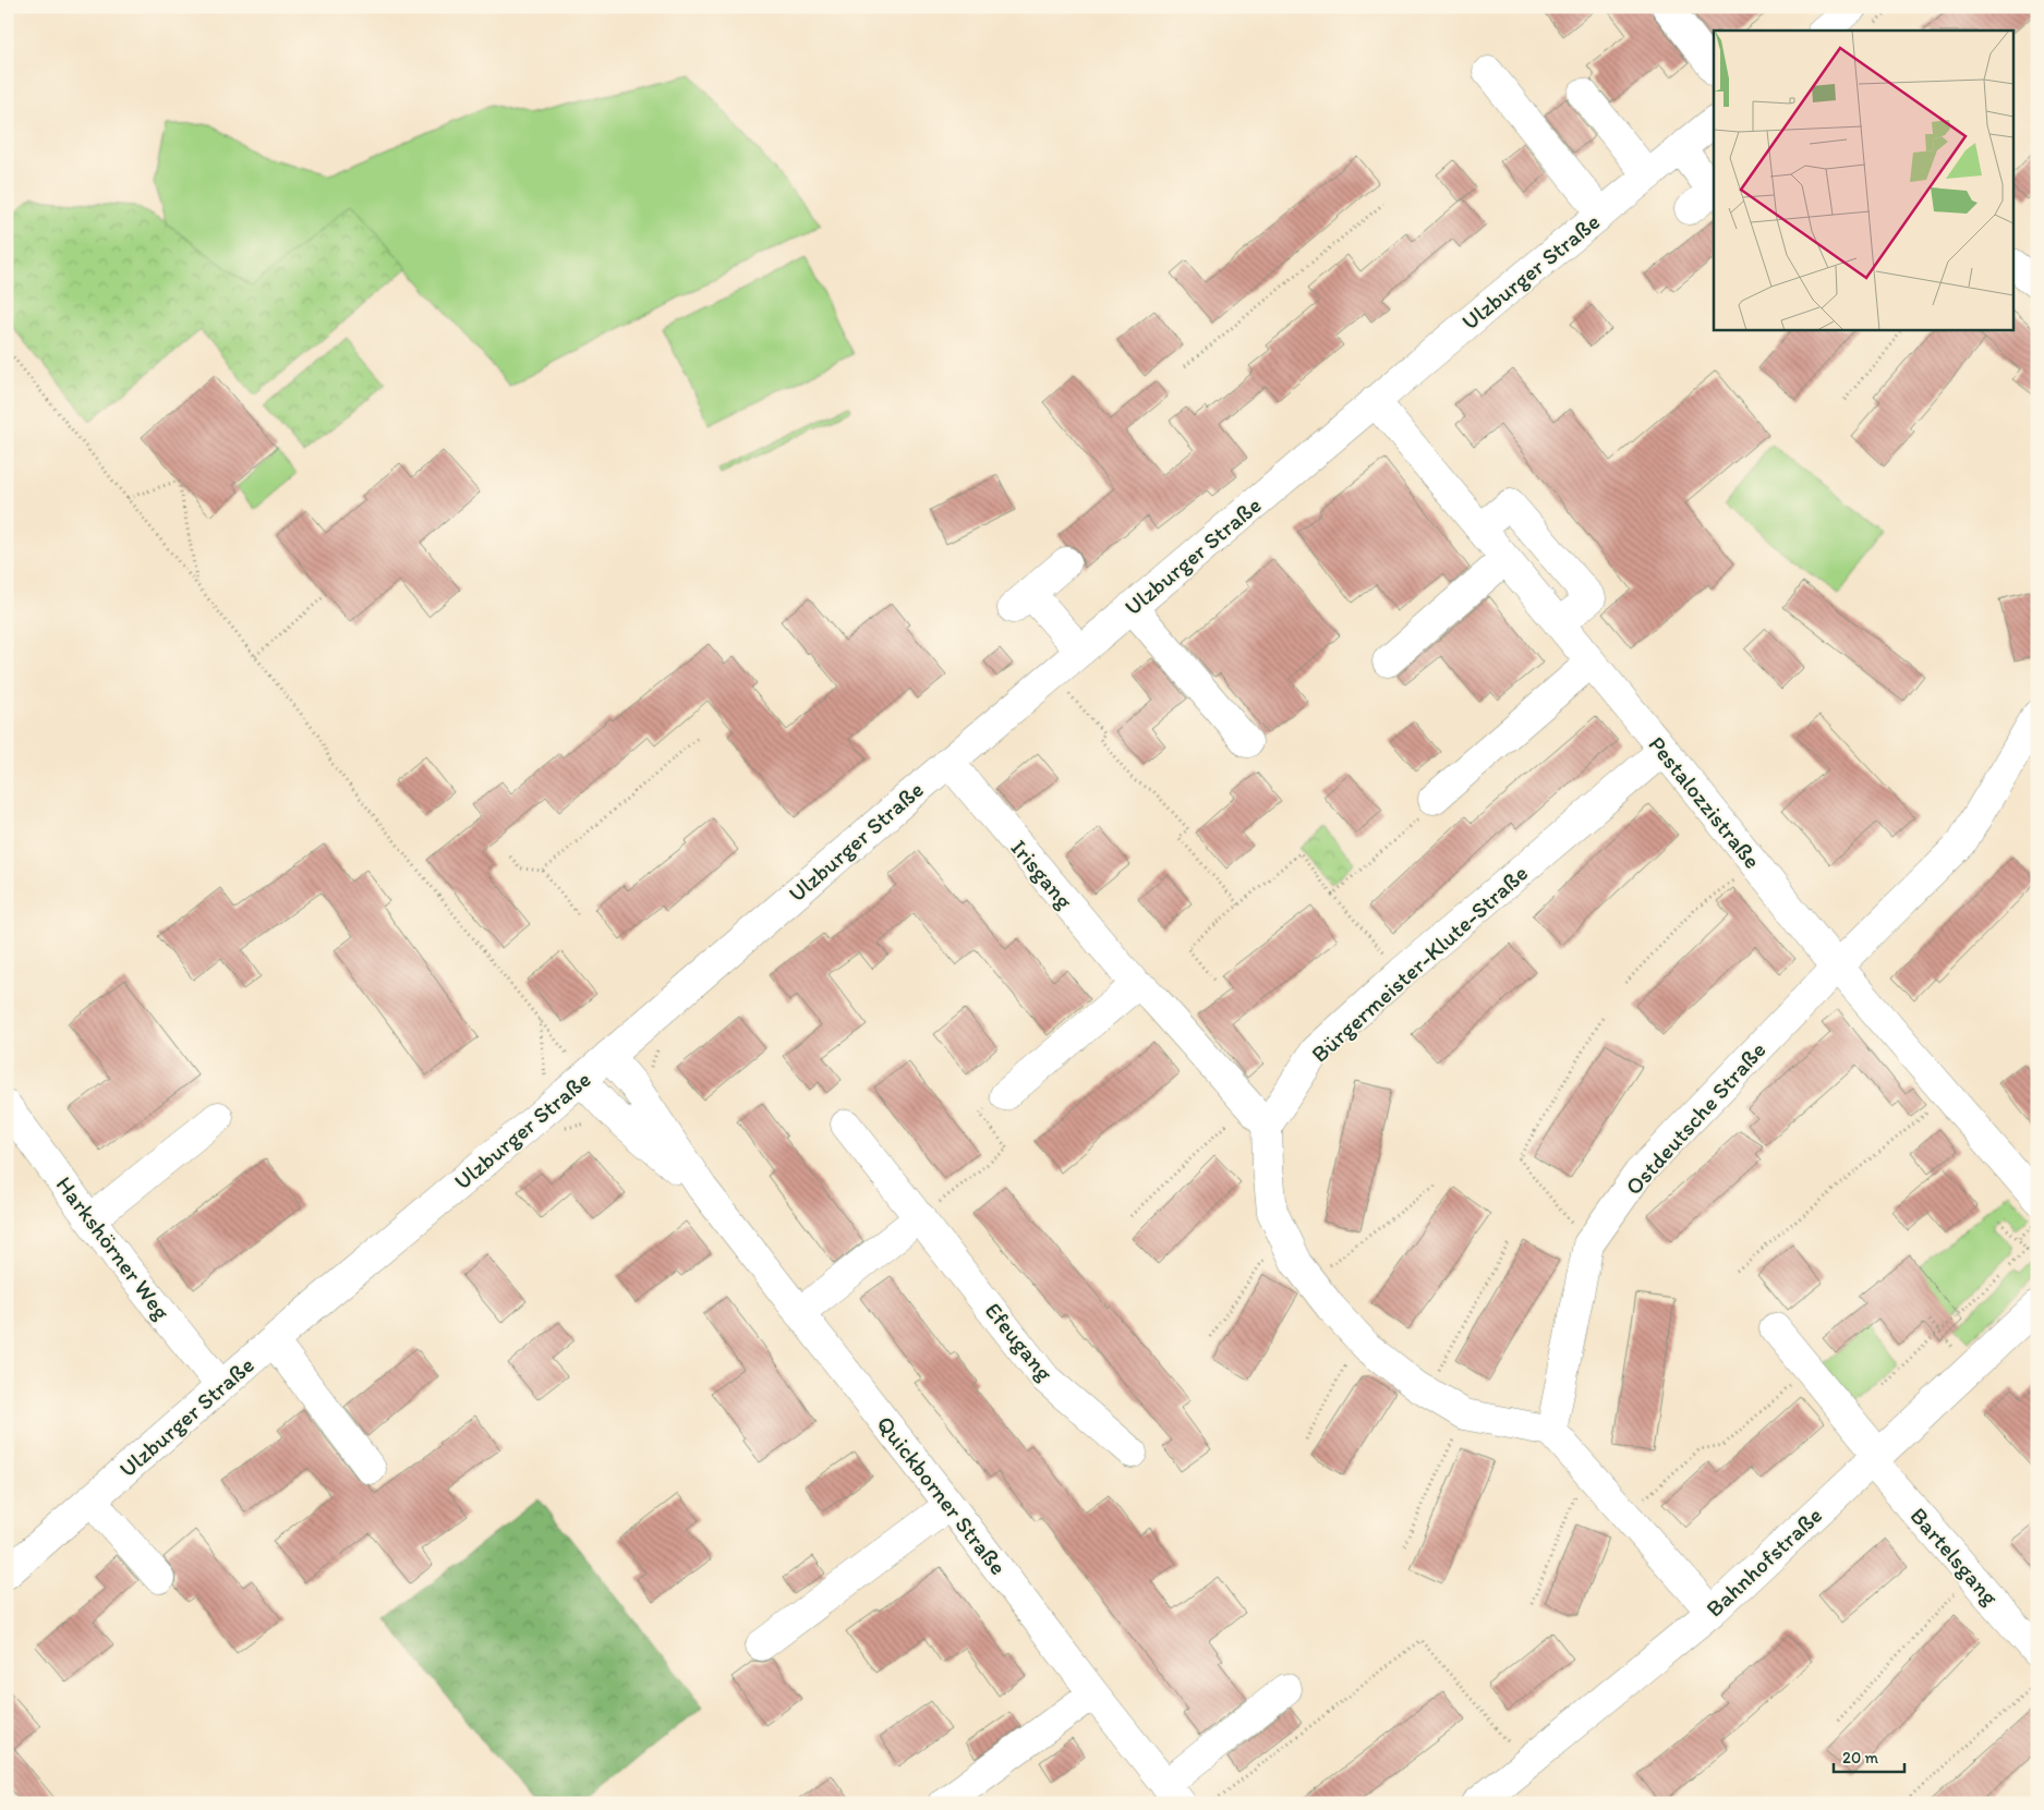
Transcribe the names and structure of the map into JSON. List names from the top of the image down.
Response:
{
  "streets": {
    "street": [
      "Ulzburger Straße",
      "Pestalozzistraße",
      "Irisgang",
      "Bürgermeister-Klute-Straße",
      "Ostdeutsche Straße",
      "Harkshörner Weg",
      "Efeugang",
      "Quickborner Straße",
      "Bartelsgang",
      "Bahnhofstraße"
    ]
  },
  "crossings": [
    ["Ulzburger Straße", "Pestalozzistraße"],
    ["Ulzburger Straße", "Irisgang"],
    ["Ulzburger Straße", "Harkshörner Weg"],
    ["Ulzburger Straße", "Quickborner Straße"],
    ["Pestalozzistraße", "Bürgermeister-Klute-Straße"],
    ["Pestalozzistraße", "Ostdeutsche Straße"],
    ["Irisgang", "Bürgermeister-Klute-Straße"],
    ["Bartelsgang", "Bahnhofstraße"]
  ],
  "scale_bar": "20 m"
}
